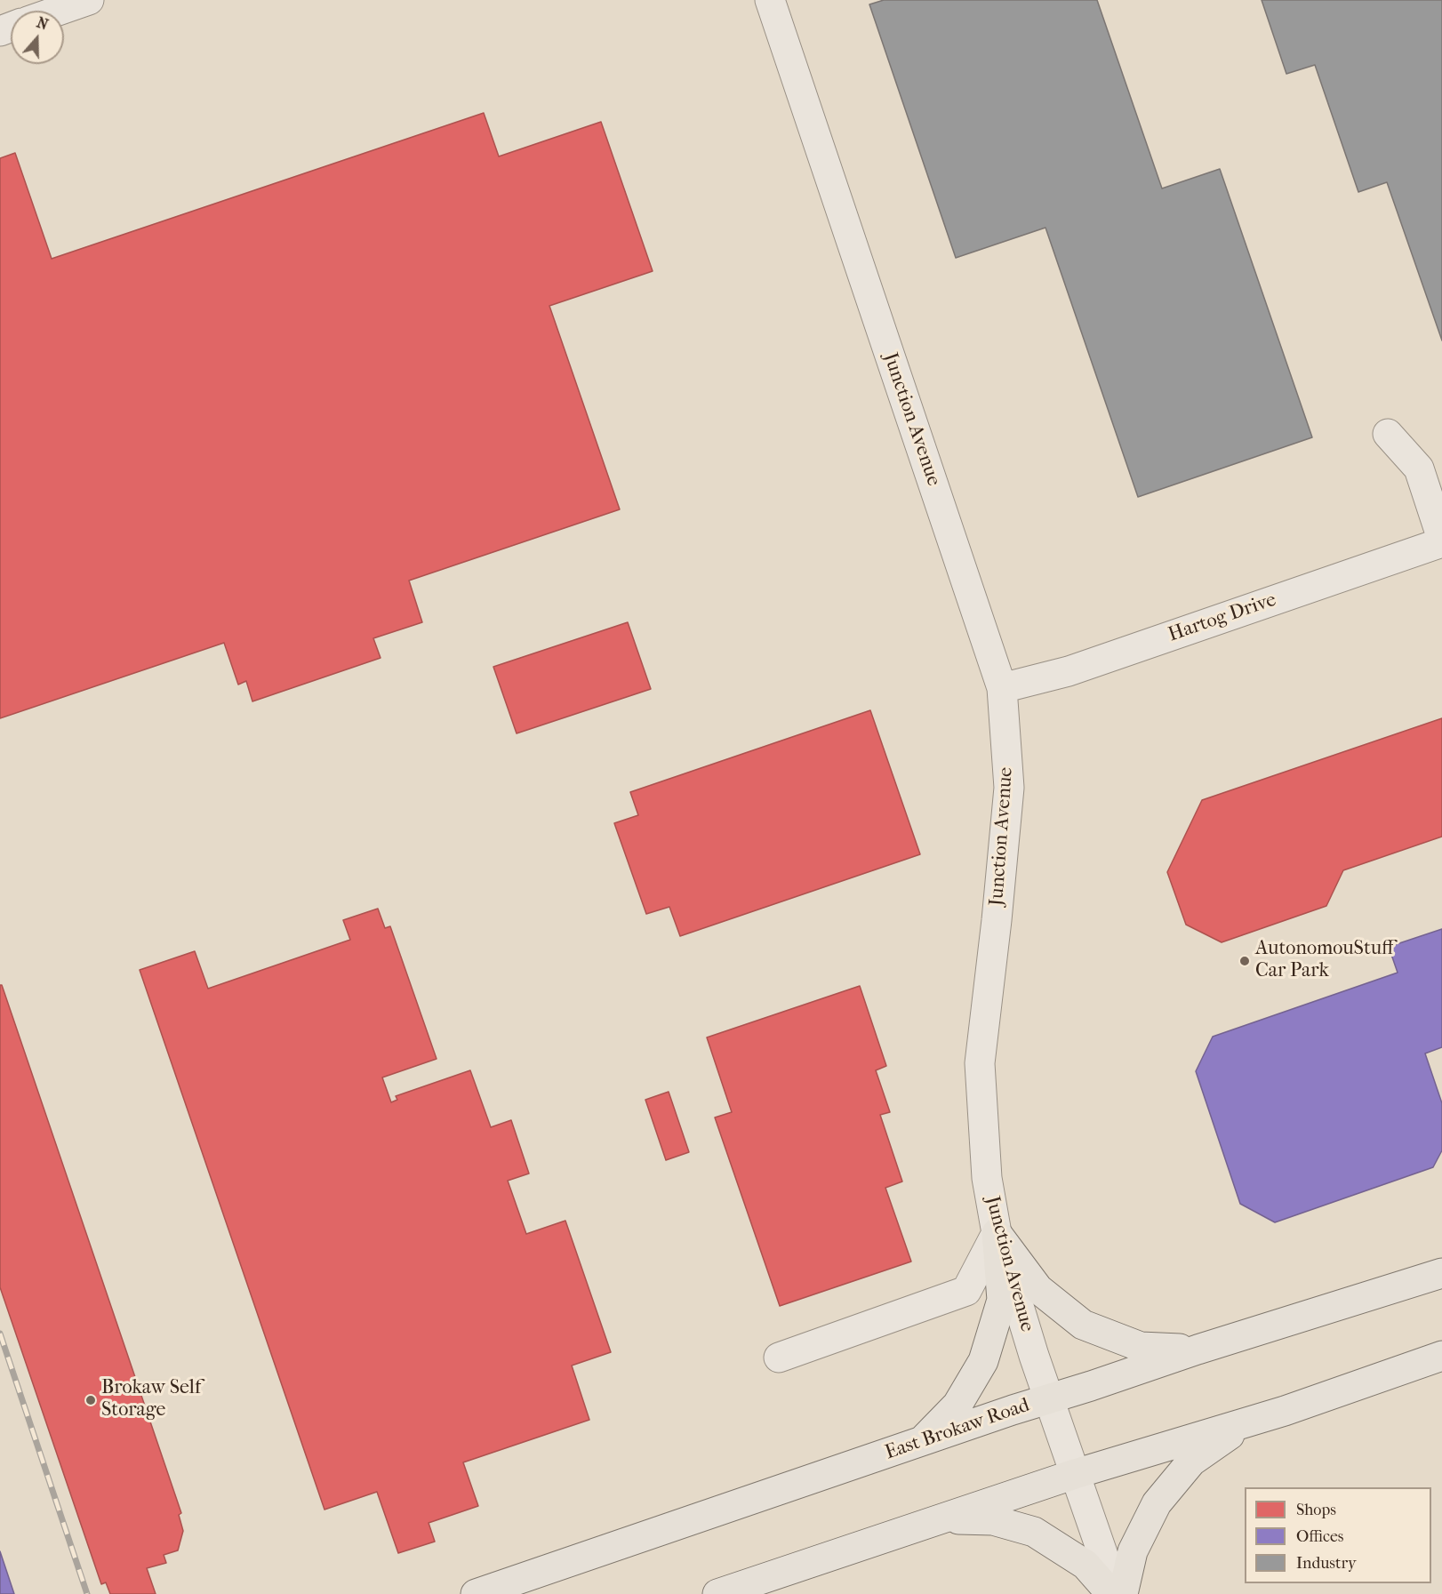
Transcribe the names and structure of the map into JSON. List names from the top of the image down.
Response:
{
  "streets": {
    "main road": ["East Brokaw Road"],
    "street": ["Junction Avenue", "Hartog Drive"]
  },
  "crossings": [
    ["Junction Avenue", "Hartog Drive"],
    ["Junction Avenue", "East Brokaw Road"]
  ],
  "places": ["AutonomouStuff Car Park", "Brokaw Self Storage"],
  "legend": ["Shops", "Offices", "Industry"],
  "north": "top"
}
